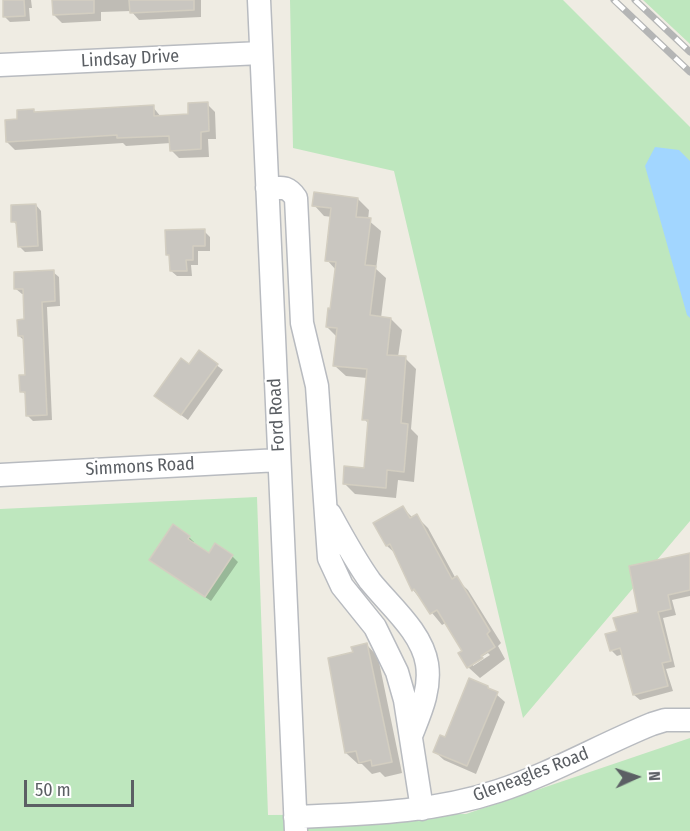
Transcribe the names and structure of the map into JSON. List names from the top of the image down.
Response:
{
  "streets": {
    "street": [
      "Lindsay Drive",
      "Ford Road",
      "Simmons Road",
      "Gleneagles Road"
    ]
  },
  "crossings": [
    ["Lindsay Drive", "Ford Road"],
    ["Ford Road", "Simmons Road"],
    ["Ford Road", "Gleneagles Road"]
  ],
  "scale_bar": "50 m",
  "north": "right"
}
